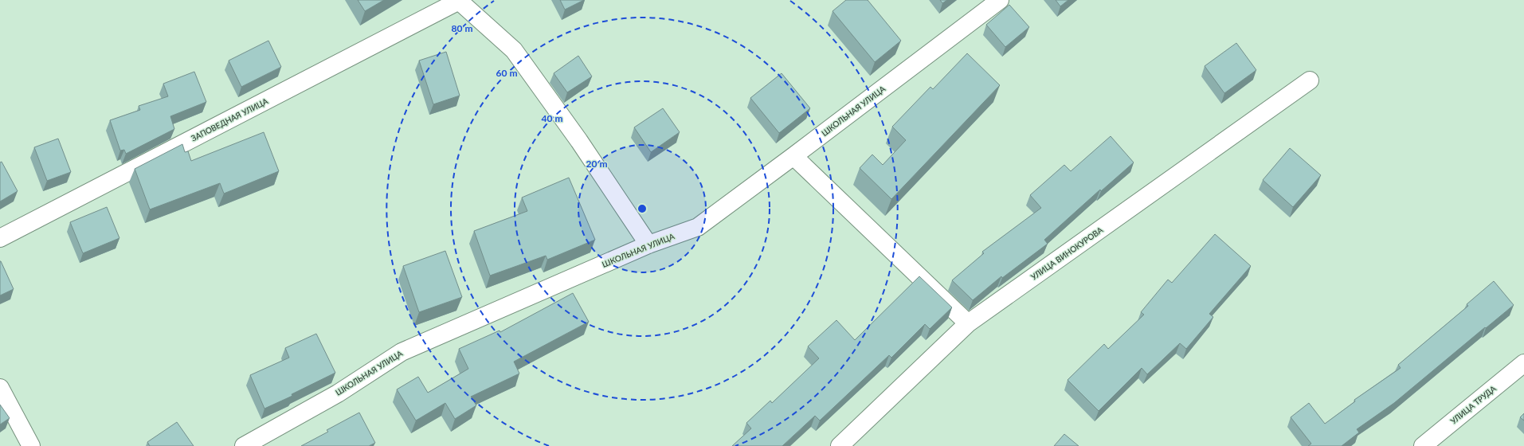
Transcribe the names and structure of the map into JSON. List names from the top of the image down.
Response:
{
  "streets": {
    "street": [
      "ШКОЛЬНАЯ УЛИЦА",
      "ЗАПОВЕДНАЯ УЛИЦА",
      "УЛИЦА ВИНОКУРОВА",
      "УЛИЦА ТРУДА"
    ]
  },
  "rings": [
    "80 m",
    "60 m",
    "40 m",
    "20 m"
  ]
}
